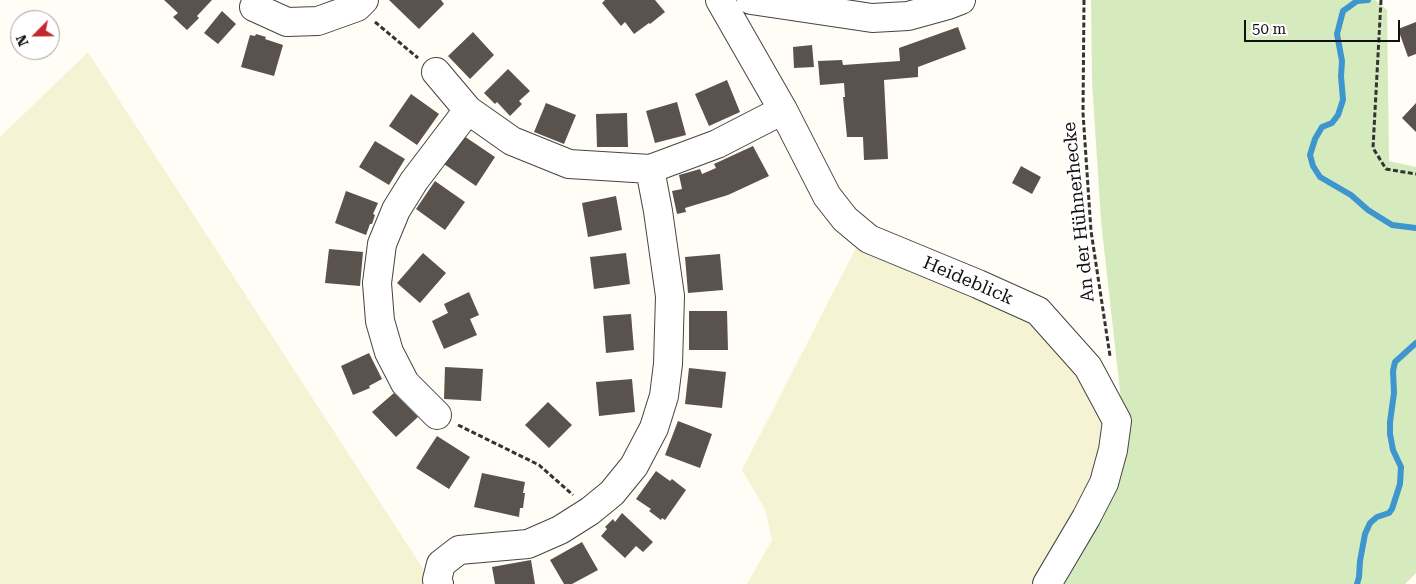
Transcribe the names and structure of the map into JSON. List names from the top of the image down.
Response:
{
  "streets": {
    "street": ["Heideblick"],
    "path": ["An der Hühnerhecke"]
  },
  "scale_bar": "50 m",
  "north": "bottom left"
}
